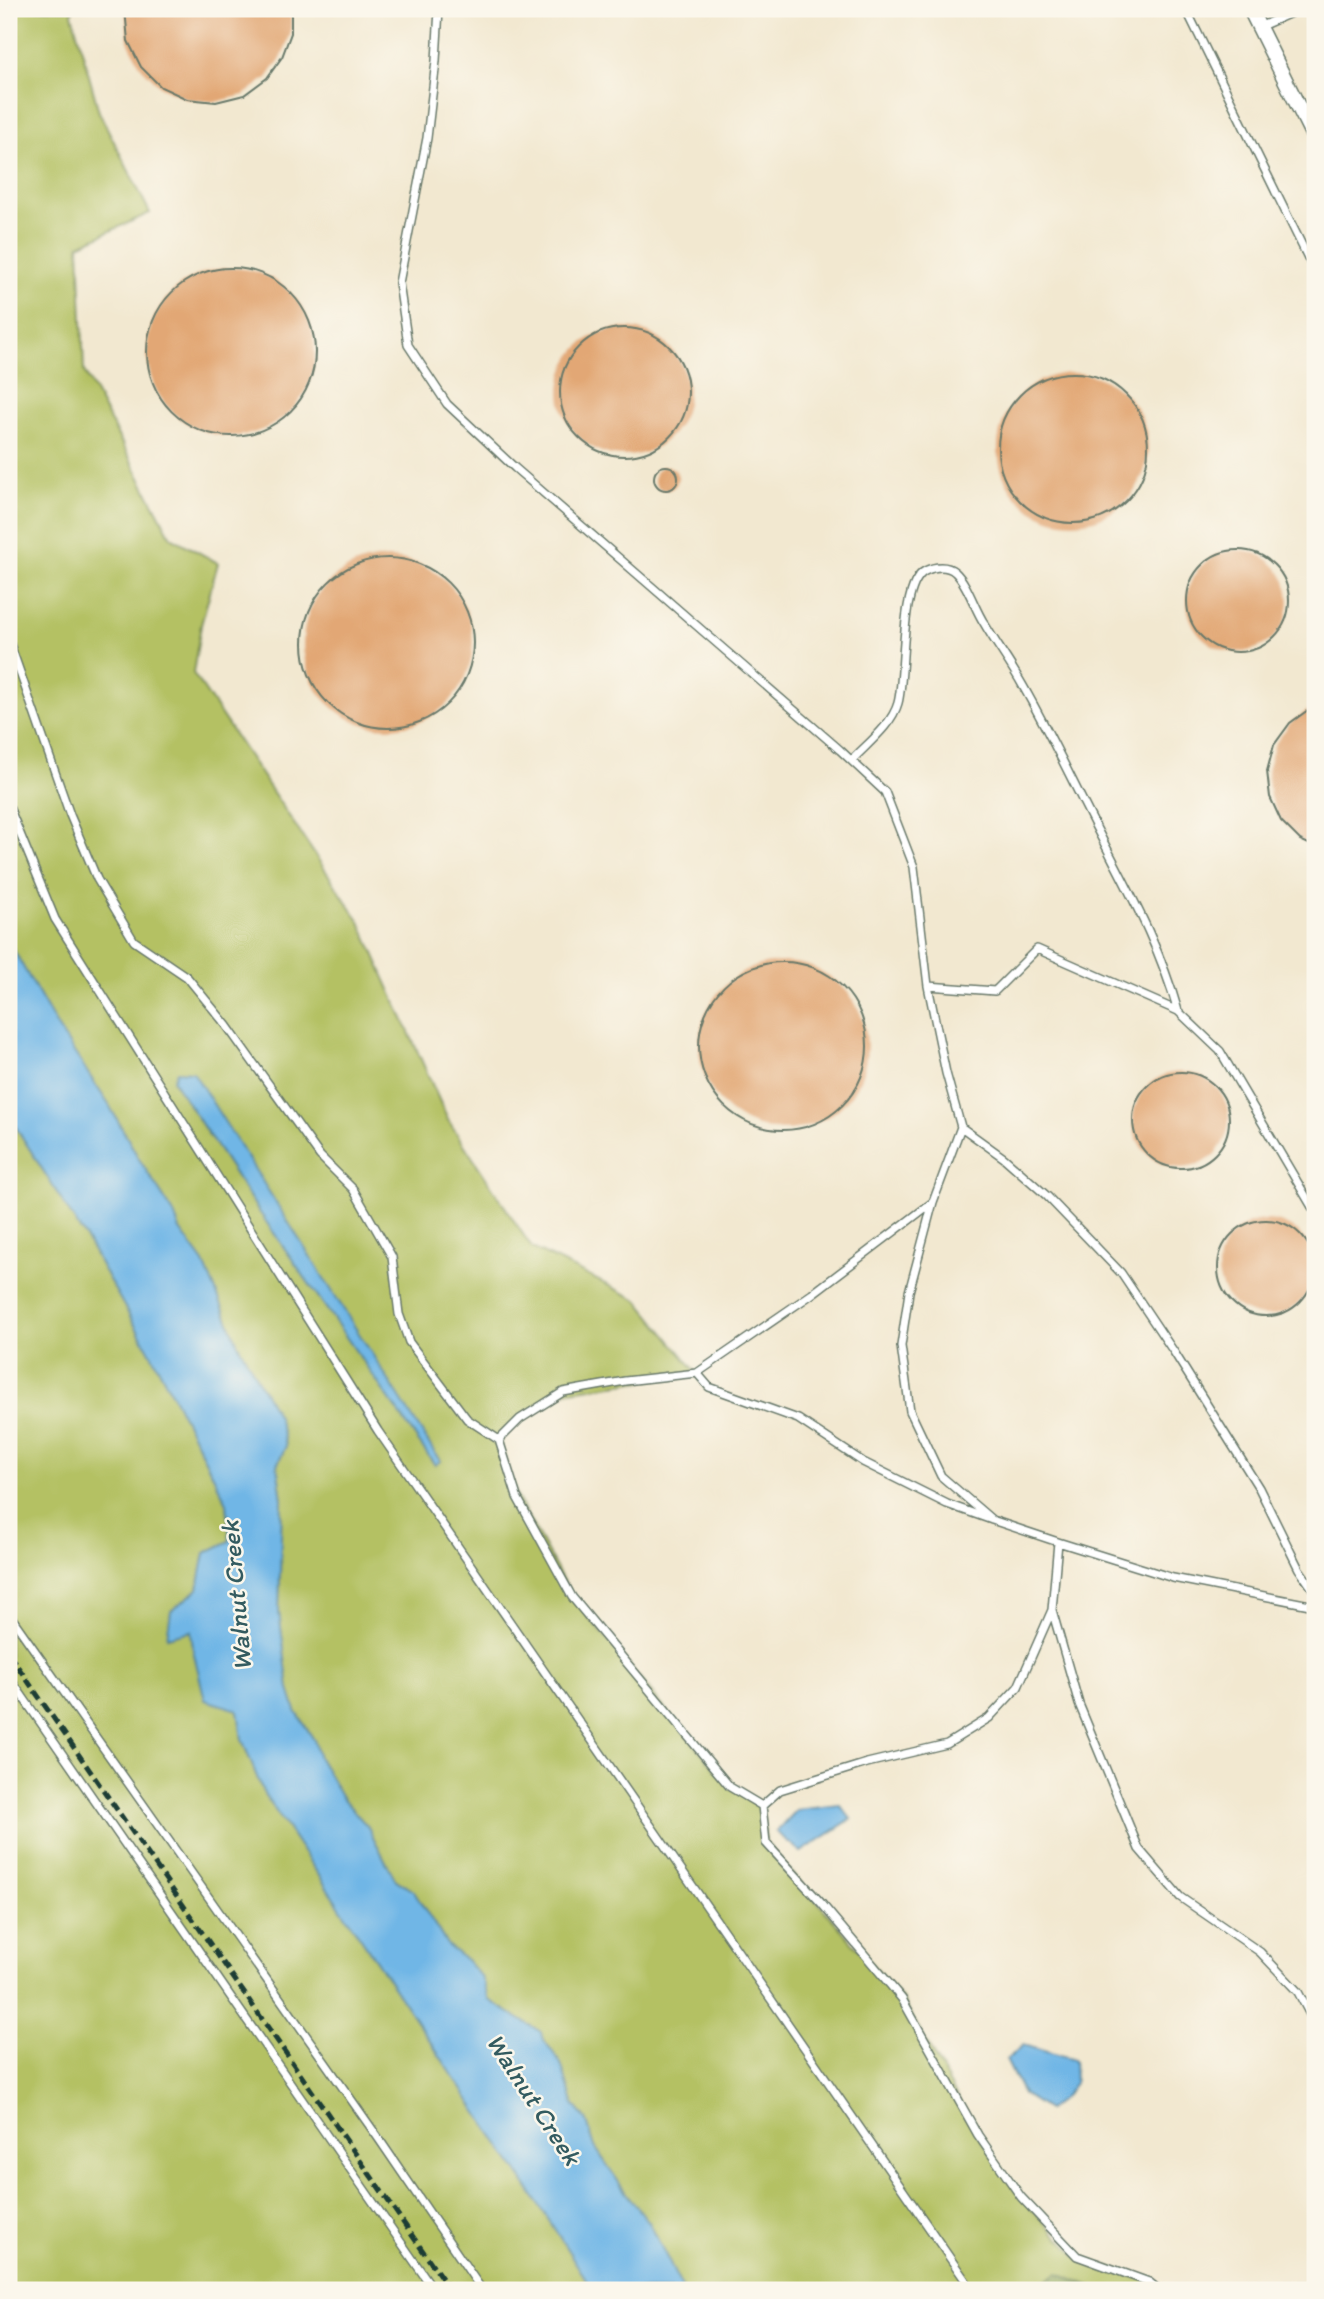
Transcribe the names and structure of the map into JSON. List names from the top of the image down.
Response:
{
  "water": ["Walnut Creek"]
}
